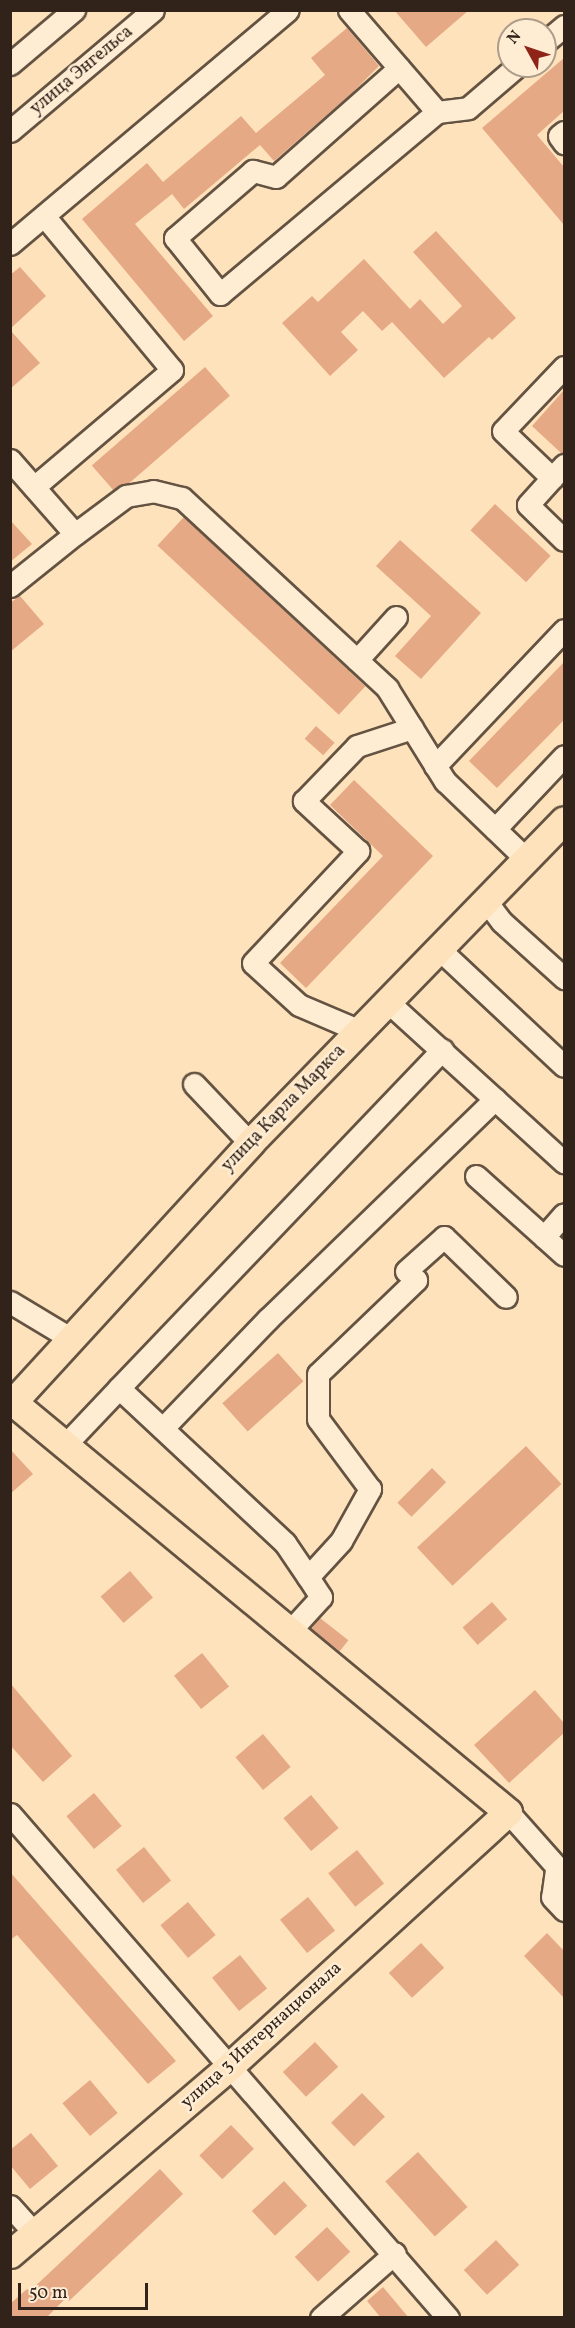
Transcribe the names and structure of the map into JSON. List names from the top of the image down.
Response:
{
  "streets": {
    "main road": ["улица Карла Маркса", "улица 3 Интернационала"],
    "street": ["улица Энгельса"]
  },
  "scale_bar": "50 m",
  "north": "top left"
}
